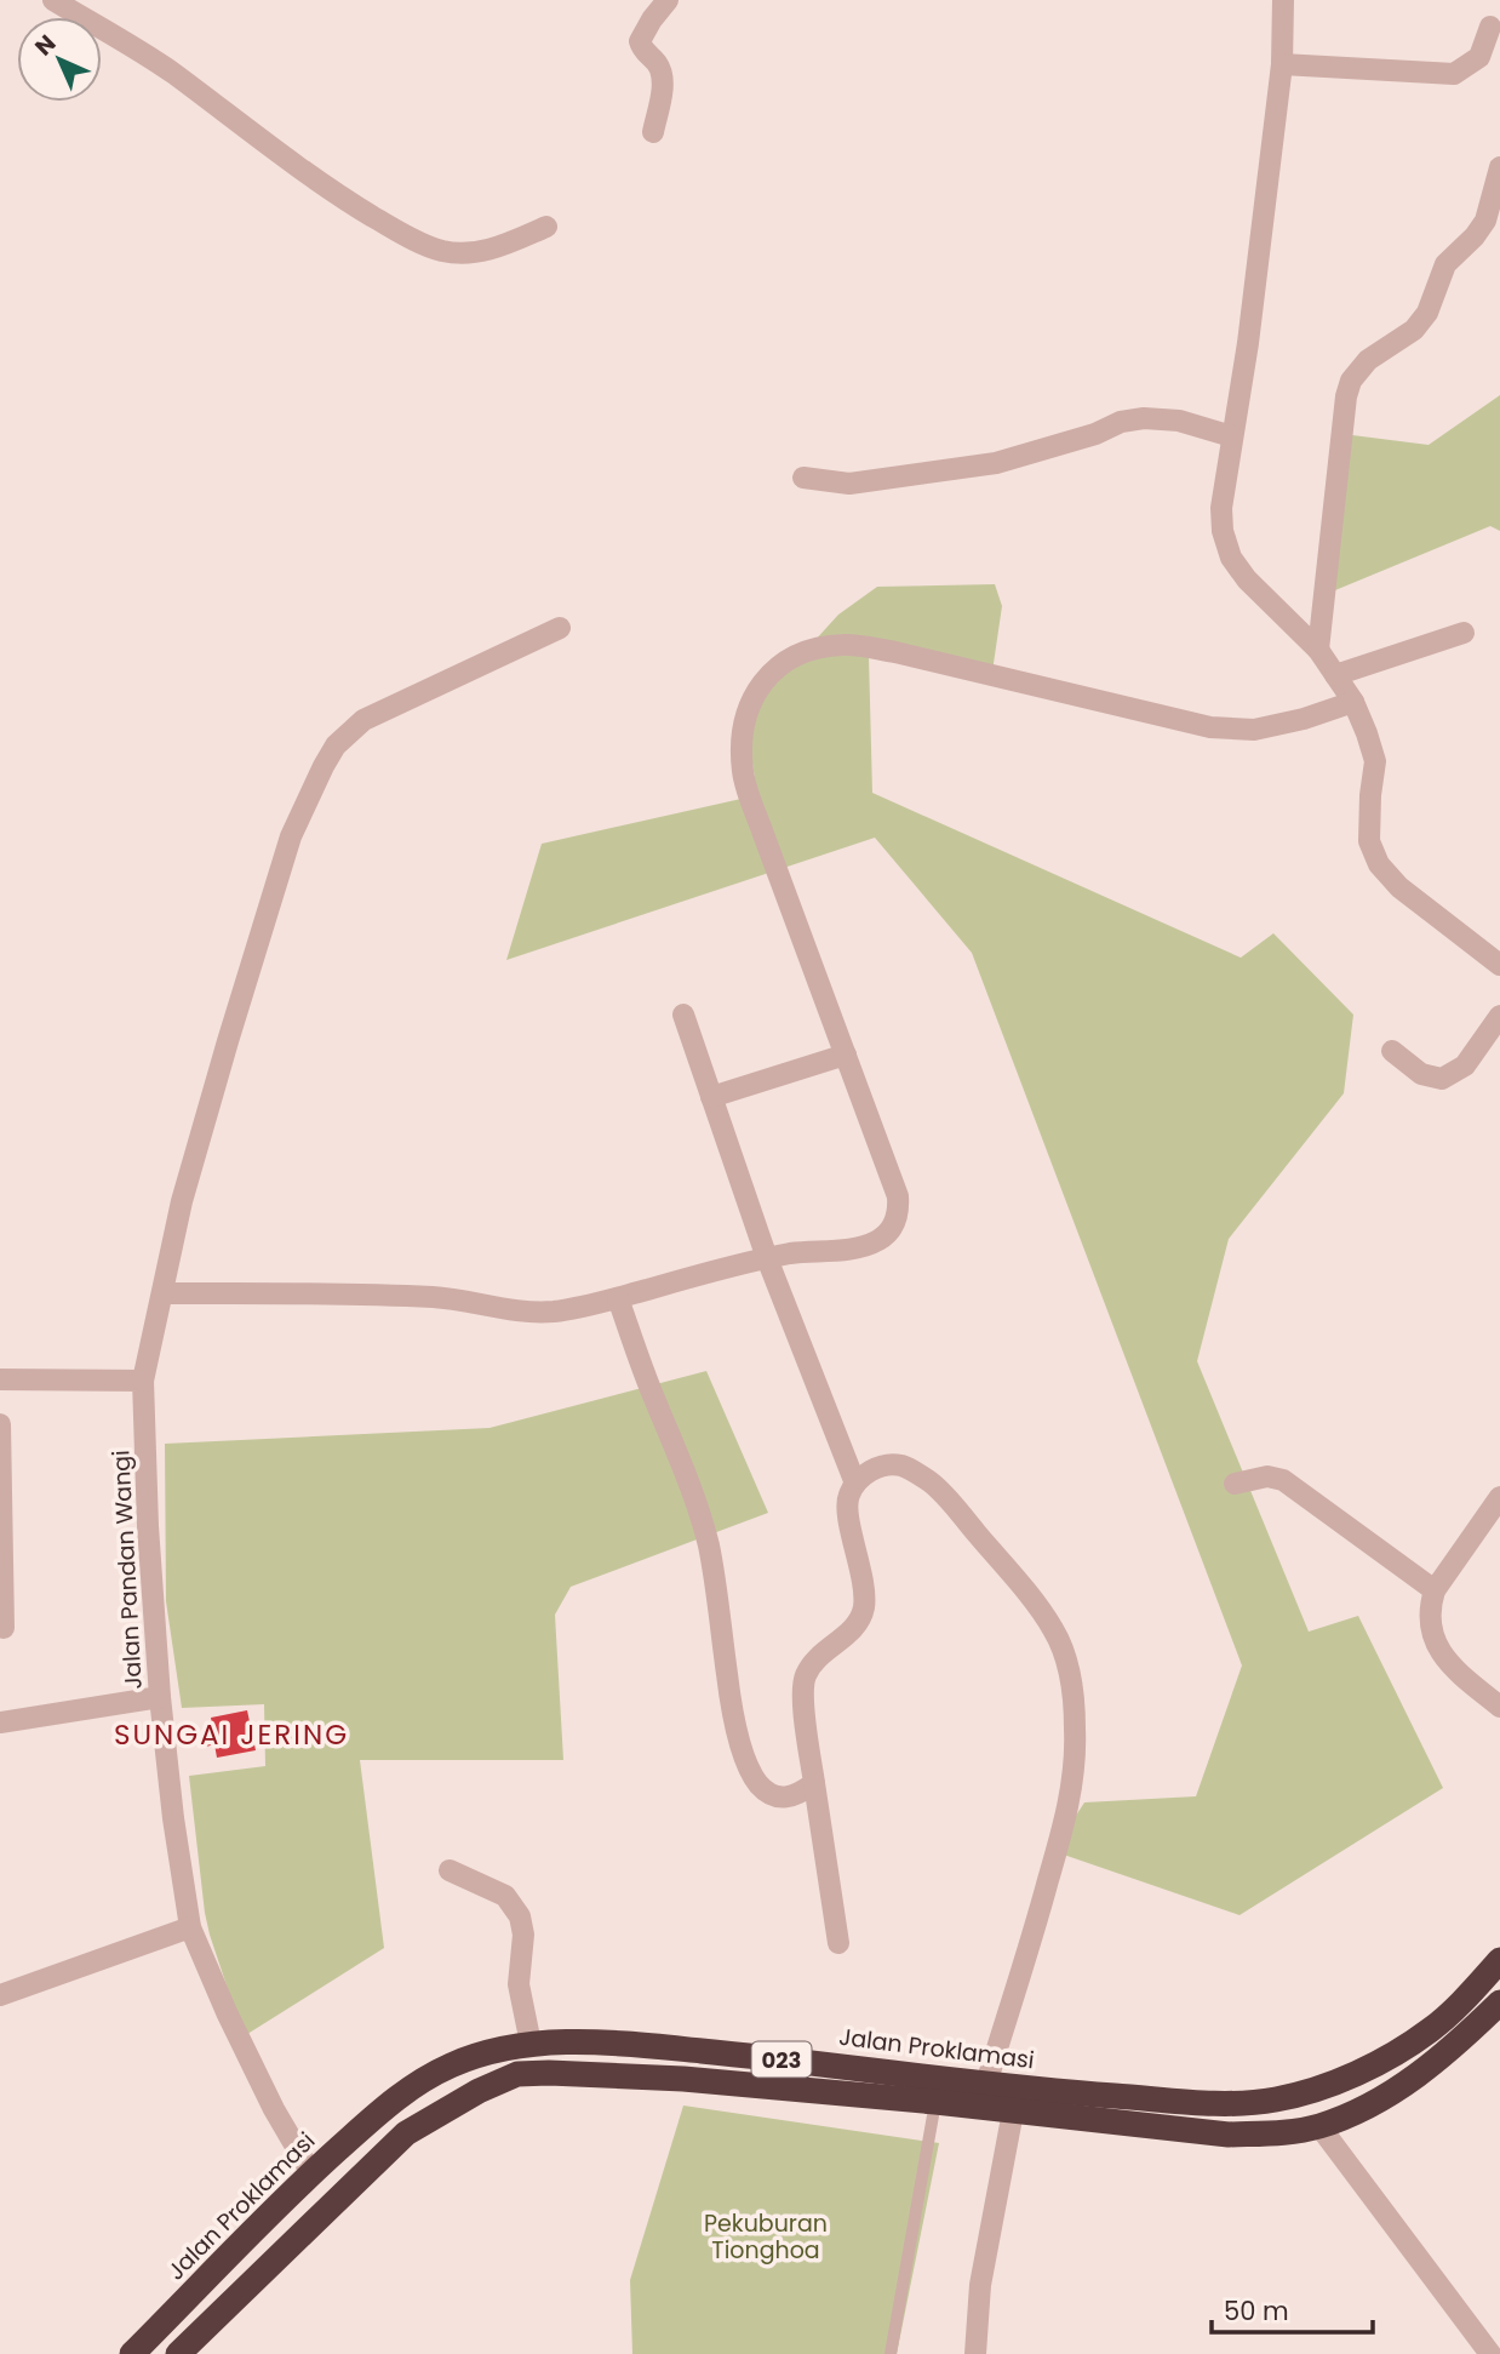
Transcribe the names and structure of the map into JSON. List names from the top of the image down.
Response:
{
  "streets": {
    "highway": ["Jalan Proklamasi", "023"],
    "street": ["Jalan Pandan Wangi"]
  },
  "crossings": [
    ["Jalan Pandan Wangi", "Jalan Proklamasi"]
  ],
  "districts": ["SUNGAI JERING"],
  "parks": ["Pekuburan Tionghoa"],
  "scale_bar": "50 m",
  "north": "top left"
}
